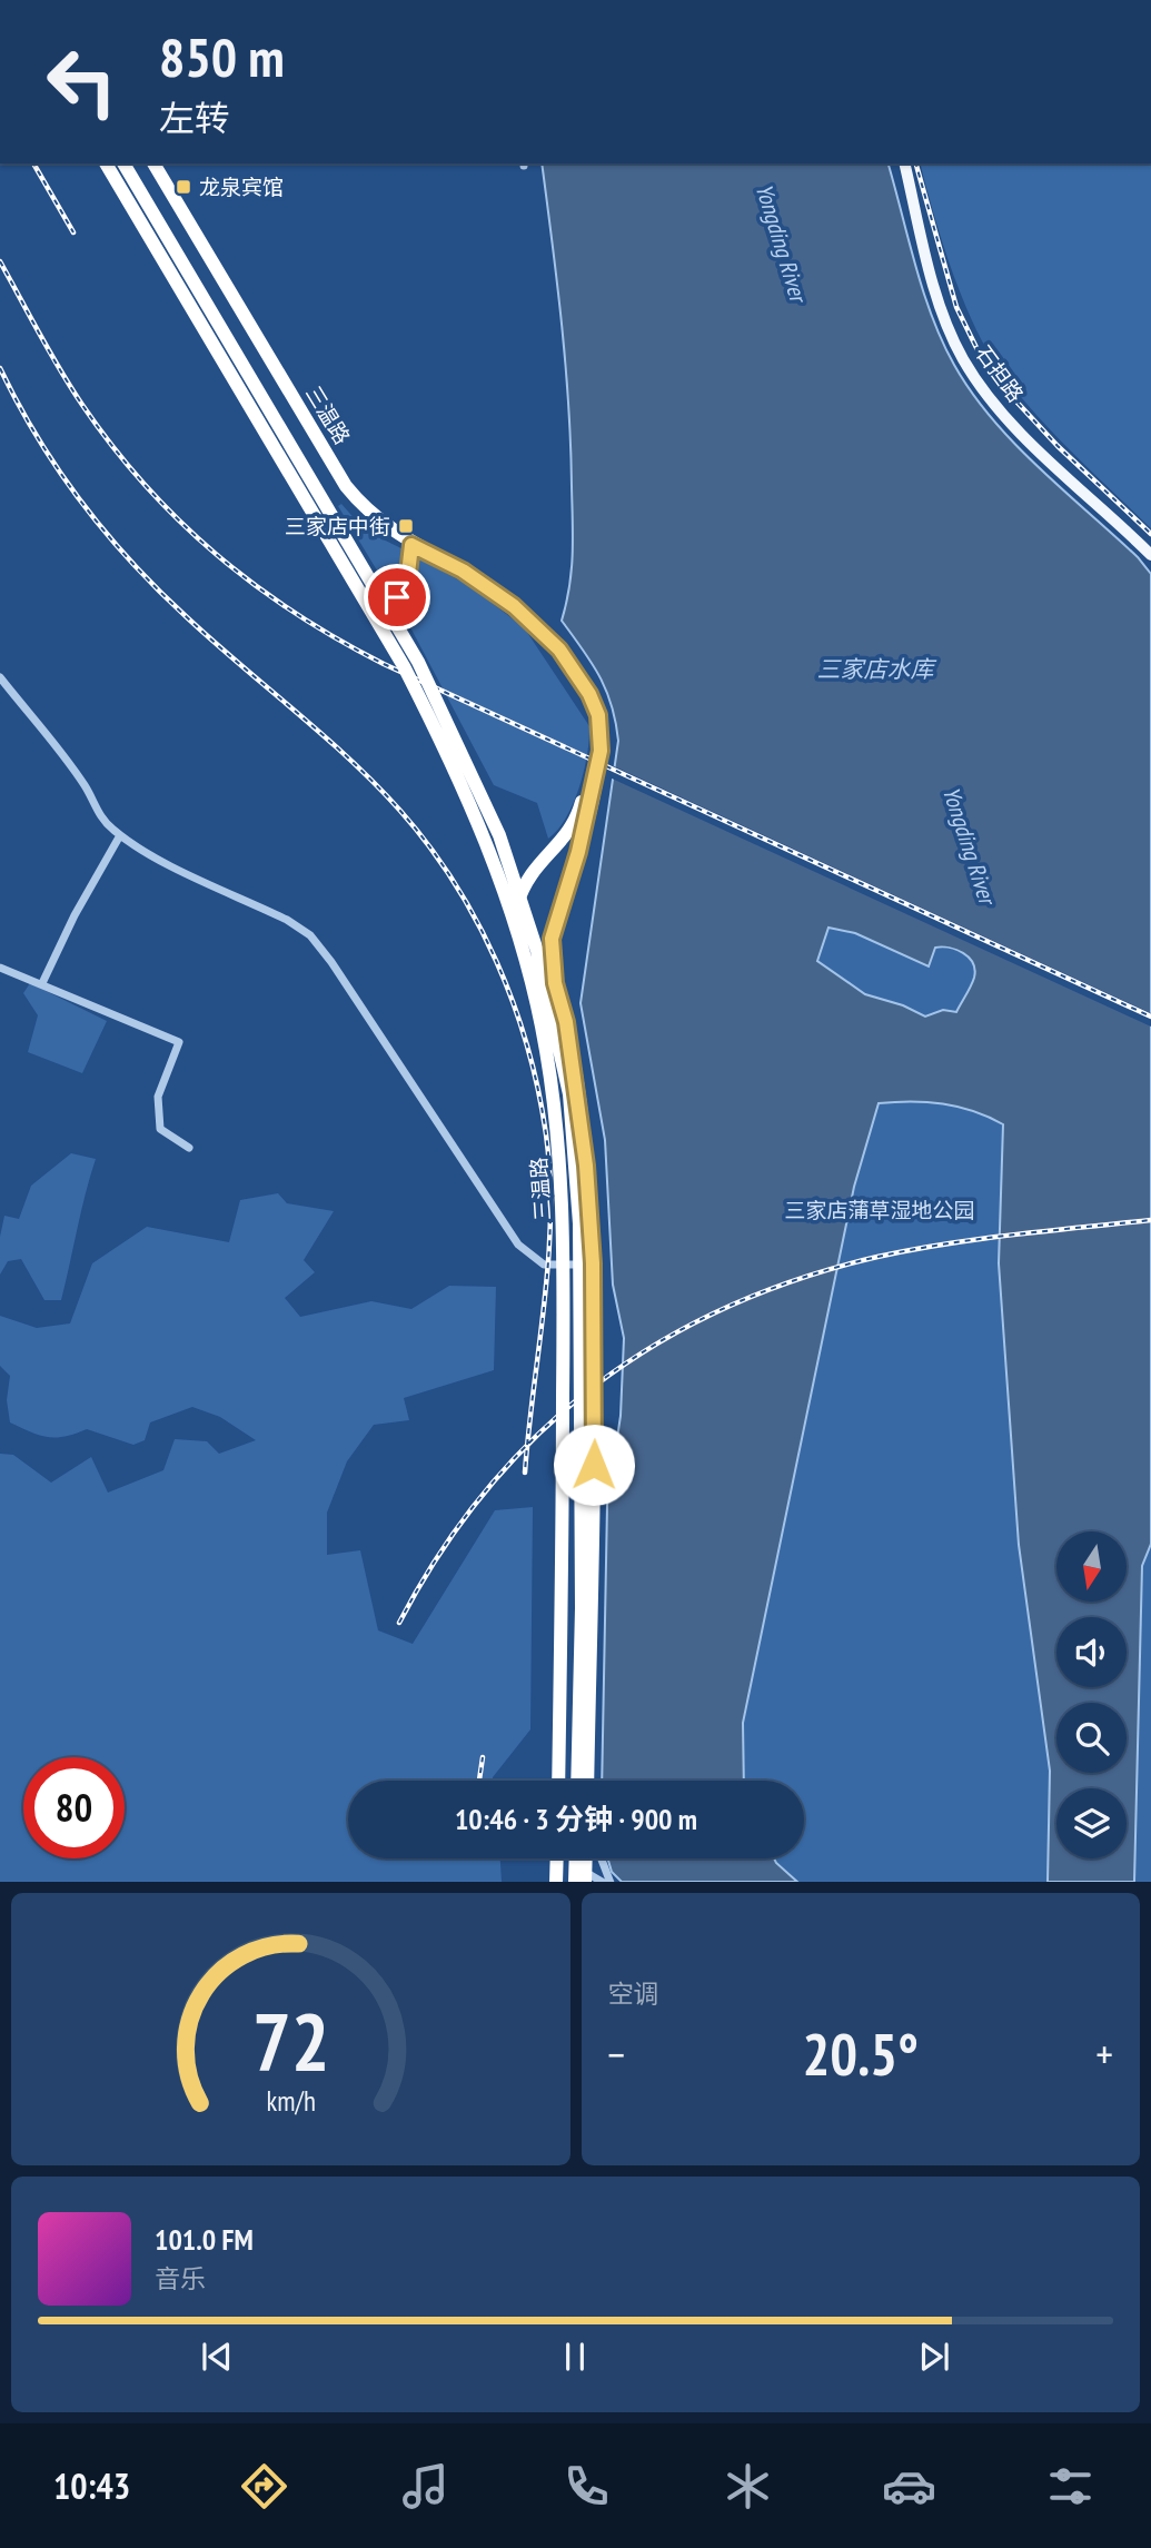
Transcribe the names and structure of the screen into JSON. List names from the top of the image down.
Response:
{
  "streets": {
    "highway": ["三温路"],
    "main road": ["石担路"]
  },
  "water": ["Yongding River", "三家店水库"],
  "parks": ["三家店蒲草湿地公园"],
  "places": {
    "transit": ["龙泉宾馆", "三家店中街"]
  },
  "north": "bottom",
  "page": {
    "turn": ["850 m", "左转"],
    "limit": "80",
    "trip": "10:46 · 3 分钟 · 900 m",
    "tile": "空调",
    "heat": ["−", "20.5°", "+"],
    "song": ["101.0 FM", "音乐"],
    "tabs": "10:43",
    "gauge": ["72", "km/h"]
  }
}
